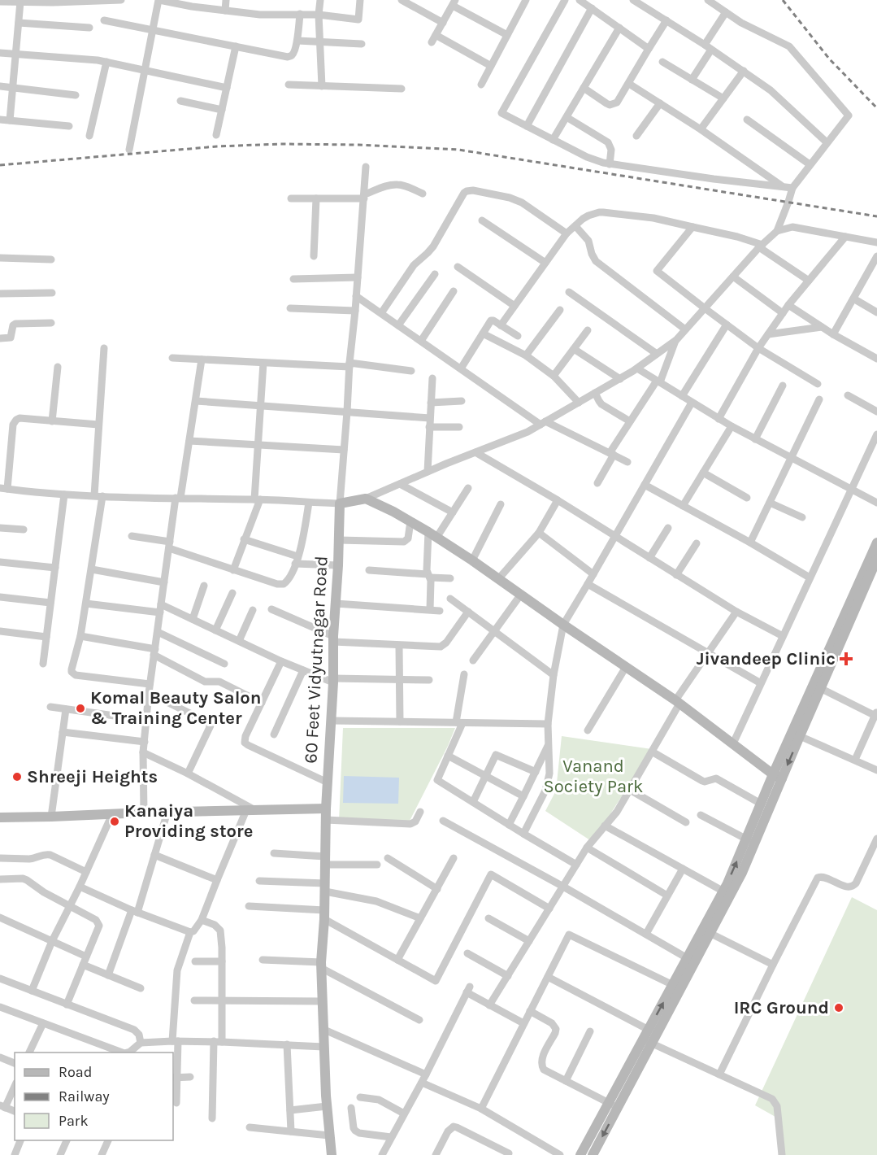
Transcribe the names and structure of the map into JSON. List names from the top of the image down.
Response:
{
  "streets": {
    "street": ["60 Feet Vidyutnagar Road"]
  },
  "parks": ["Vanand Society Park"],
  "places": {
    "health": ["Jivandeep Clinic"],
    "other": [
      "Komal Beauty Salon & Training Center",
      "Shreeji Heights",
      "Kanaiya Providing store",
      "IRC Ground"
    ]
  },
  "legend": ["Road", "Railway", "Park"]
}
